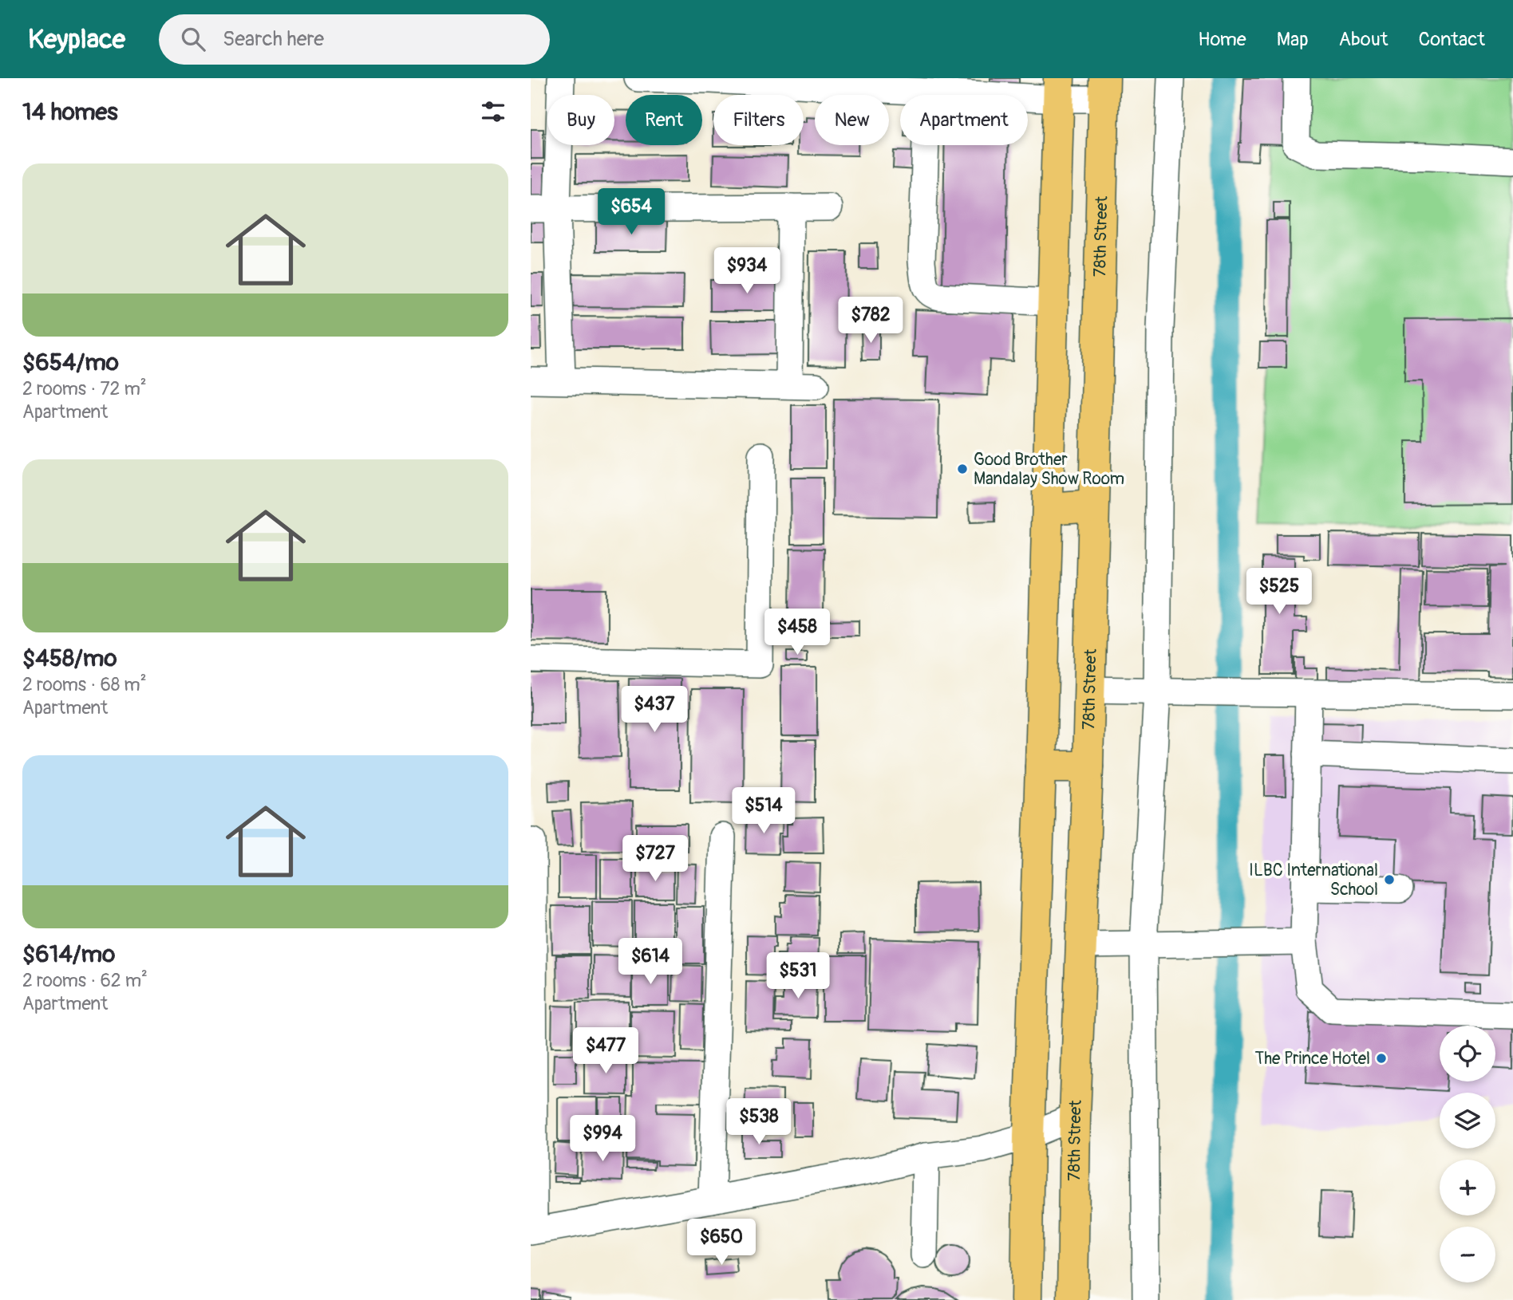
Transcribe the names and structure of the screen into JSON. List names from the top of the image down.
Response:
{
  "streets": {
    "main road": ["78th Street"]
  },
  "places": ["Good Brother Mandalay Show Room", "ILBC International School", "The Prince Hotel"],
  "page": {
    "header": "Keyplace",
    "search": "Search here",
    "nav": [
      "Home",
      "Map",
      "About",
      "Contact"
    ],
    "heading": "14 homes",
    "chip": [
      "Buy",
      "Rent",
      "Filters",
      "New",
      "Apartment"
    ],
    "list": [
      {
        "name": "$654/mo",
        "note": "2 rooms · 72 m² · Apartment"
      },
      {
        "name": "$458/mo",
        "note": "2 rooms · 68 m² · Apartment"
      },
      {
        "name": "$614/mo",
        "note": "2 rooms · 62 m² · Apartment"
      }
    ],
    "price": [
      "$654",
      "$934",
      "$782",
      "$525",
      "$458",
      "$437",
      "$514",
      "$727",
      "$614",
      "$531",
      "$477",
      "$538",
      "$994",
      "$650"
    ],
    "map_buttons": ["+", "−"]
  }
}
